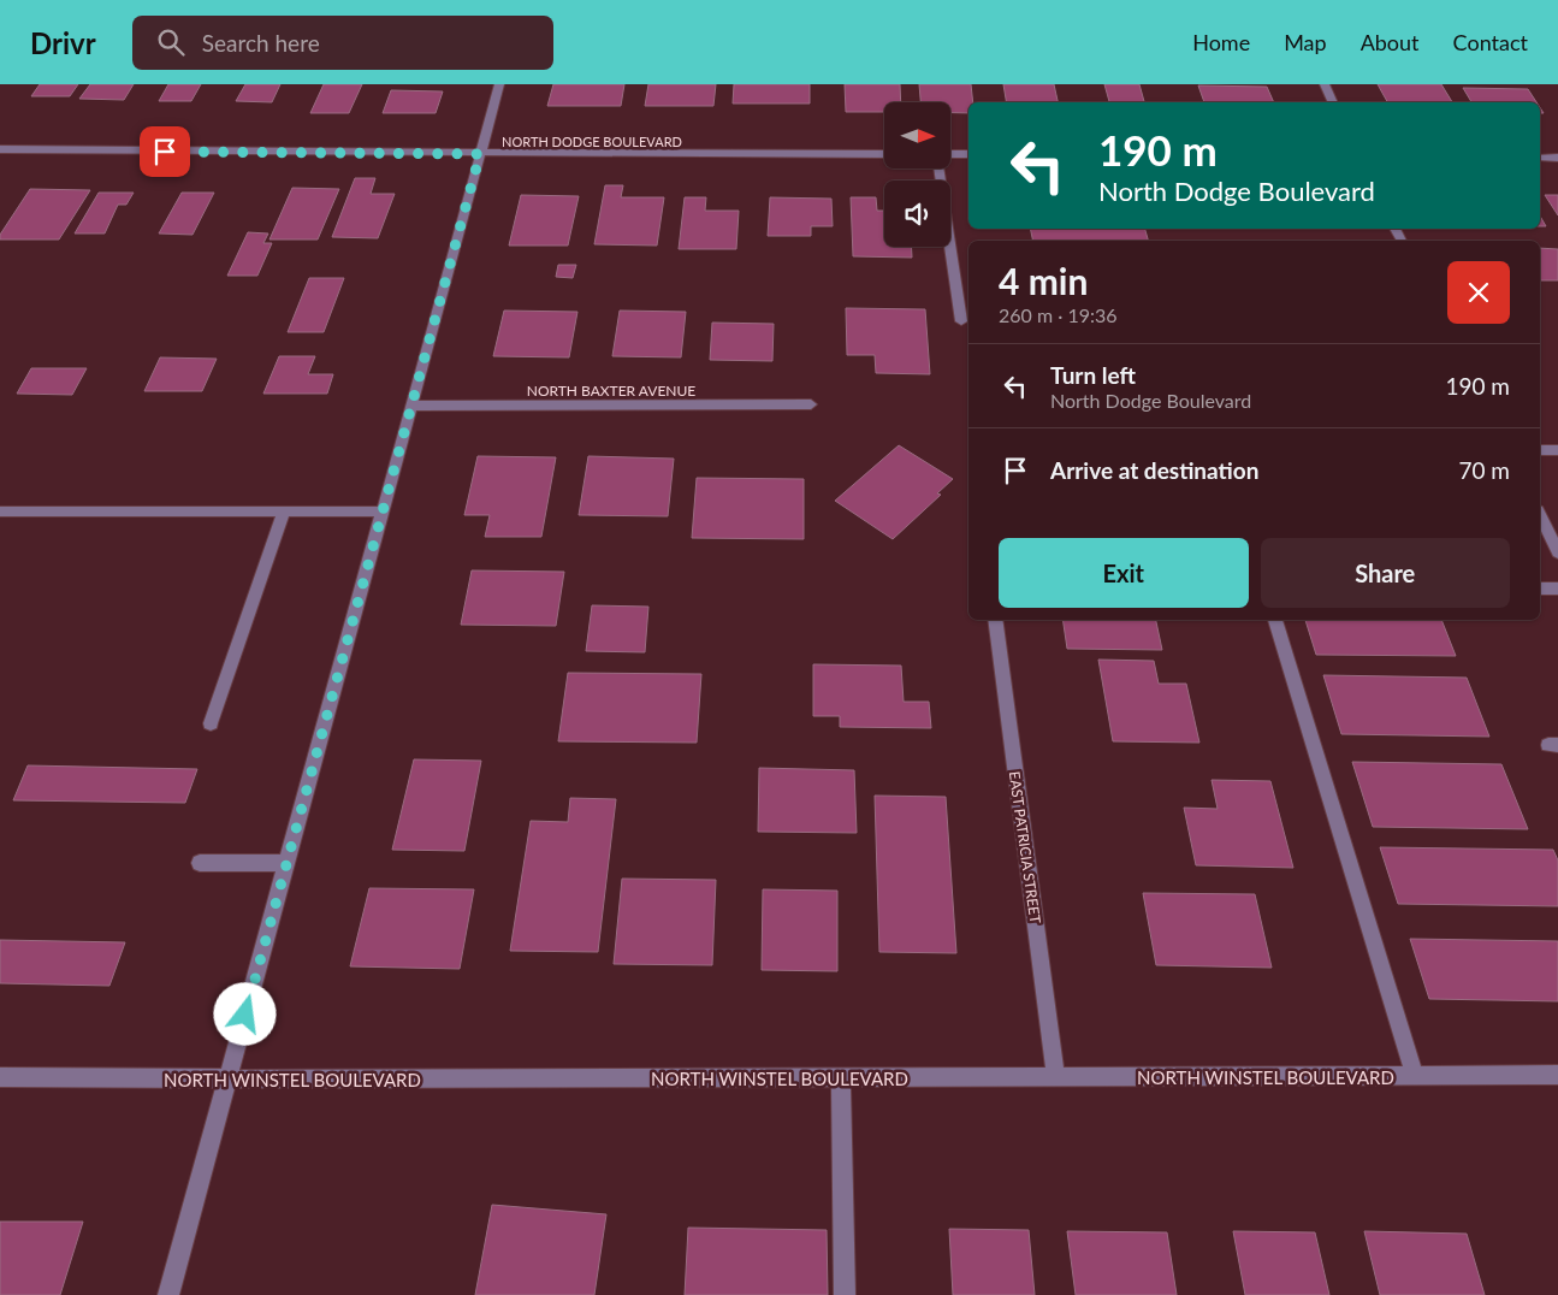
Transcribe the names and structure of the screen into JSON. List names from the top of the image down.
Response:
{
  "streets": {
    "street": [
      "NORTH DODGE BOULEVARD",
      "NORTH BAXTER AVENUE",
      "EAST PATRICIA STREET",
      "NORTH WINSTEL BOULEVARD"
    ]
  },
  "crossings": [
    ["EAST PATRICIA STREET", "NORTH WINSTEL BOULEVARD"]
  ],
  "north": "right",
  "page": {
    "header": "Drivr",
    "search": "Search here",
    "nav": [
      "Home",
      "Map",
      "About",
      "Contact"
    ],
    "turn": ["190 m", "North Dodge Boulevard"],
    "heading": ["4 min", "260 m · 19:36"],
    "list": [
      {
        "name": "Turn left",
        "note": "North Dodge Boulevard",
        "value": "190 m"
      },
      {
        "name": "Arrive at destination",
        "value": "70 m"
      }
    ],
    "buttons": ["Exit", "Share"]
  }
}
